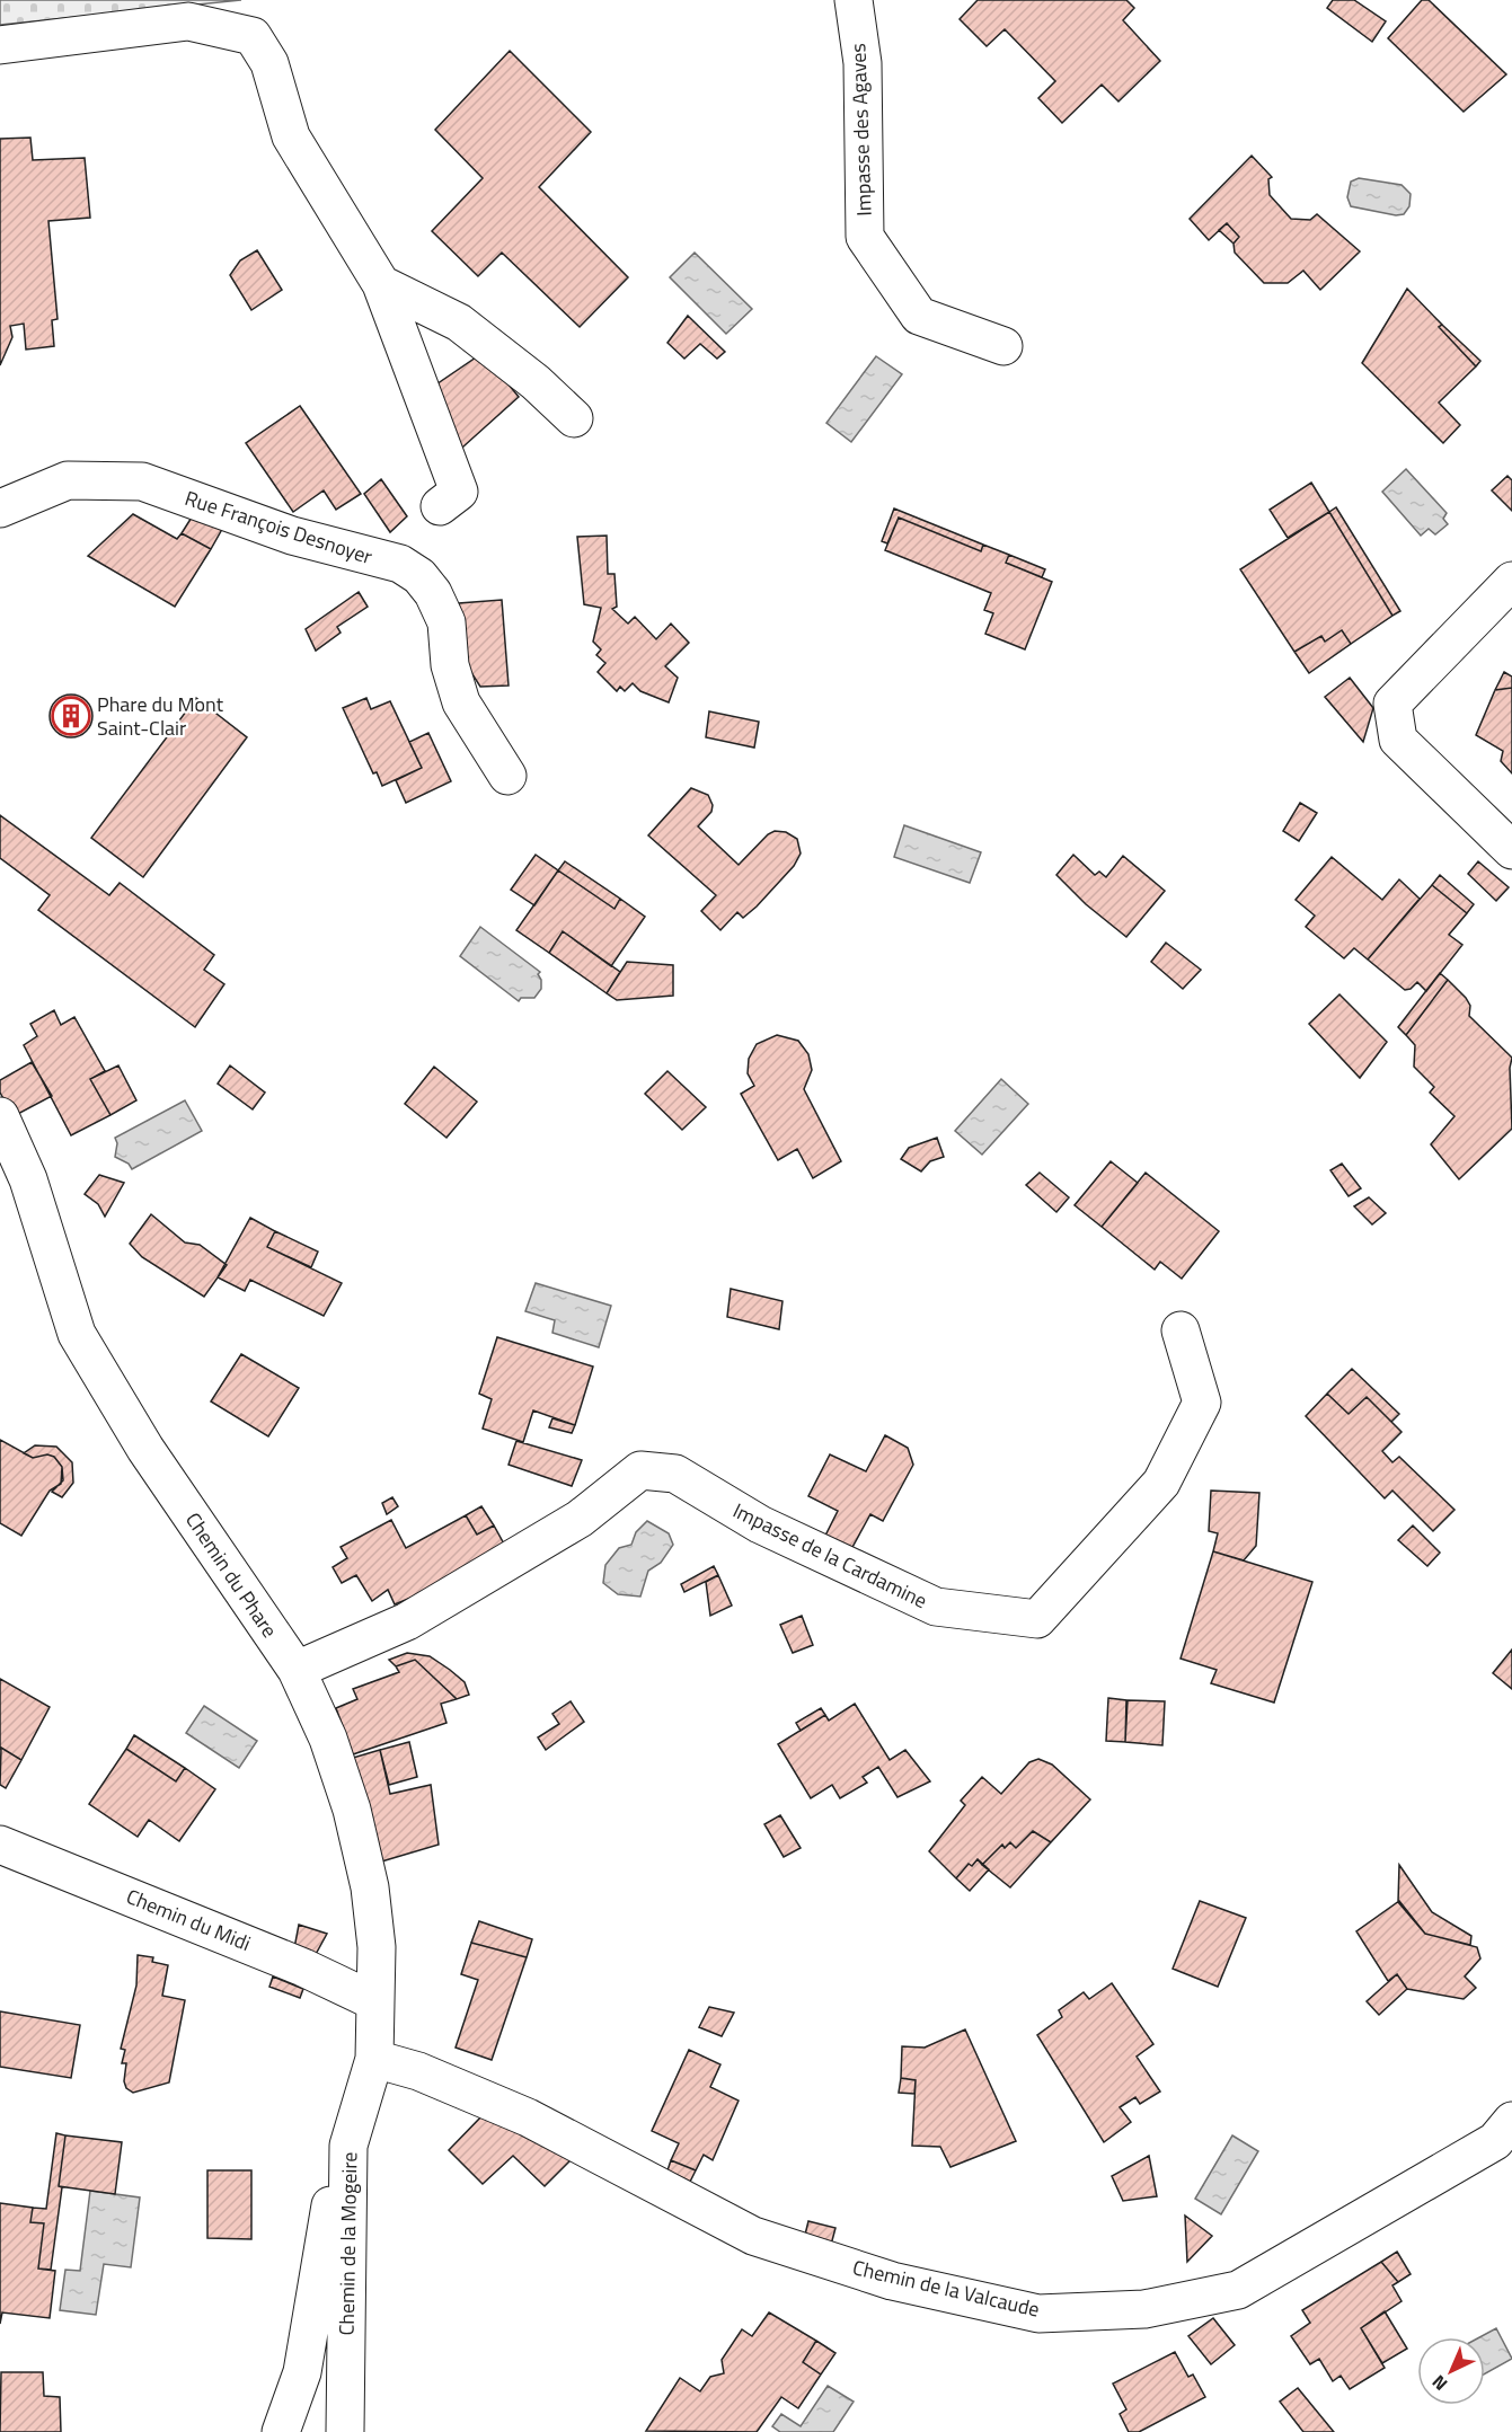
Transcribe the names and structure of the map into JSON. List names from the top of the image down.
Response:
{
  "streets": {
    "street": [
      "Impasse des Agaves",
      "Rue François Desnoyer",
      "Impasse de la Cardamine",
      "Chemin du Phare",
      "Chemin du Midi",
      "Chemin de la Mogeire",
      "Chemin de la Valcaude"
    ]
  },
  "crossings": [
    ["Impasse de la Cardamine", "Chemin du Phare"],
    ["Chemin du Phare", "Chemin du Midi"],
    ["Chemin du Phare", "Chemin de la Mogeire"],
    ["Chemin du Phare", "Chemin de la Valcaude"],
    ["Chemin de la Mogeire", "Chemin de la Valcaude"]
  ],
  "places": {
    "building": ["Phare du Mont Saint-Clair"]
  },
  "north": "bottom left"
}
